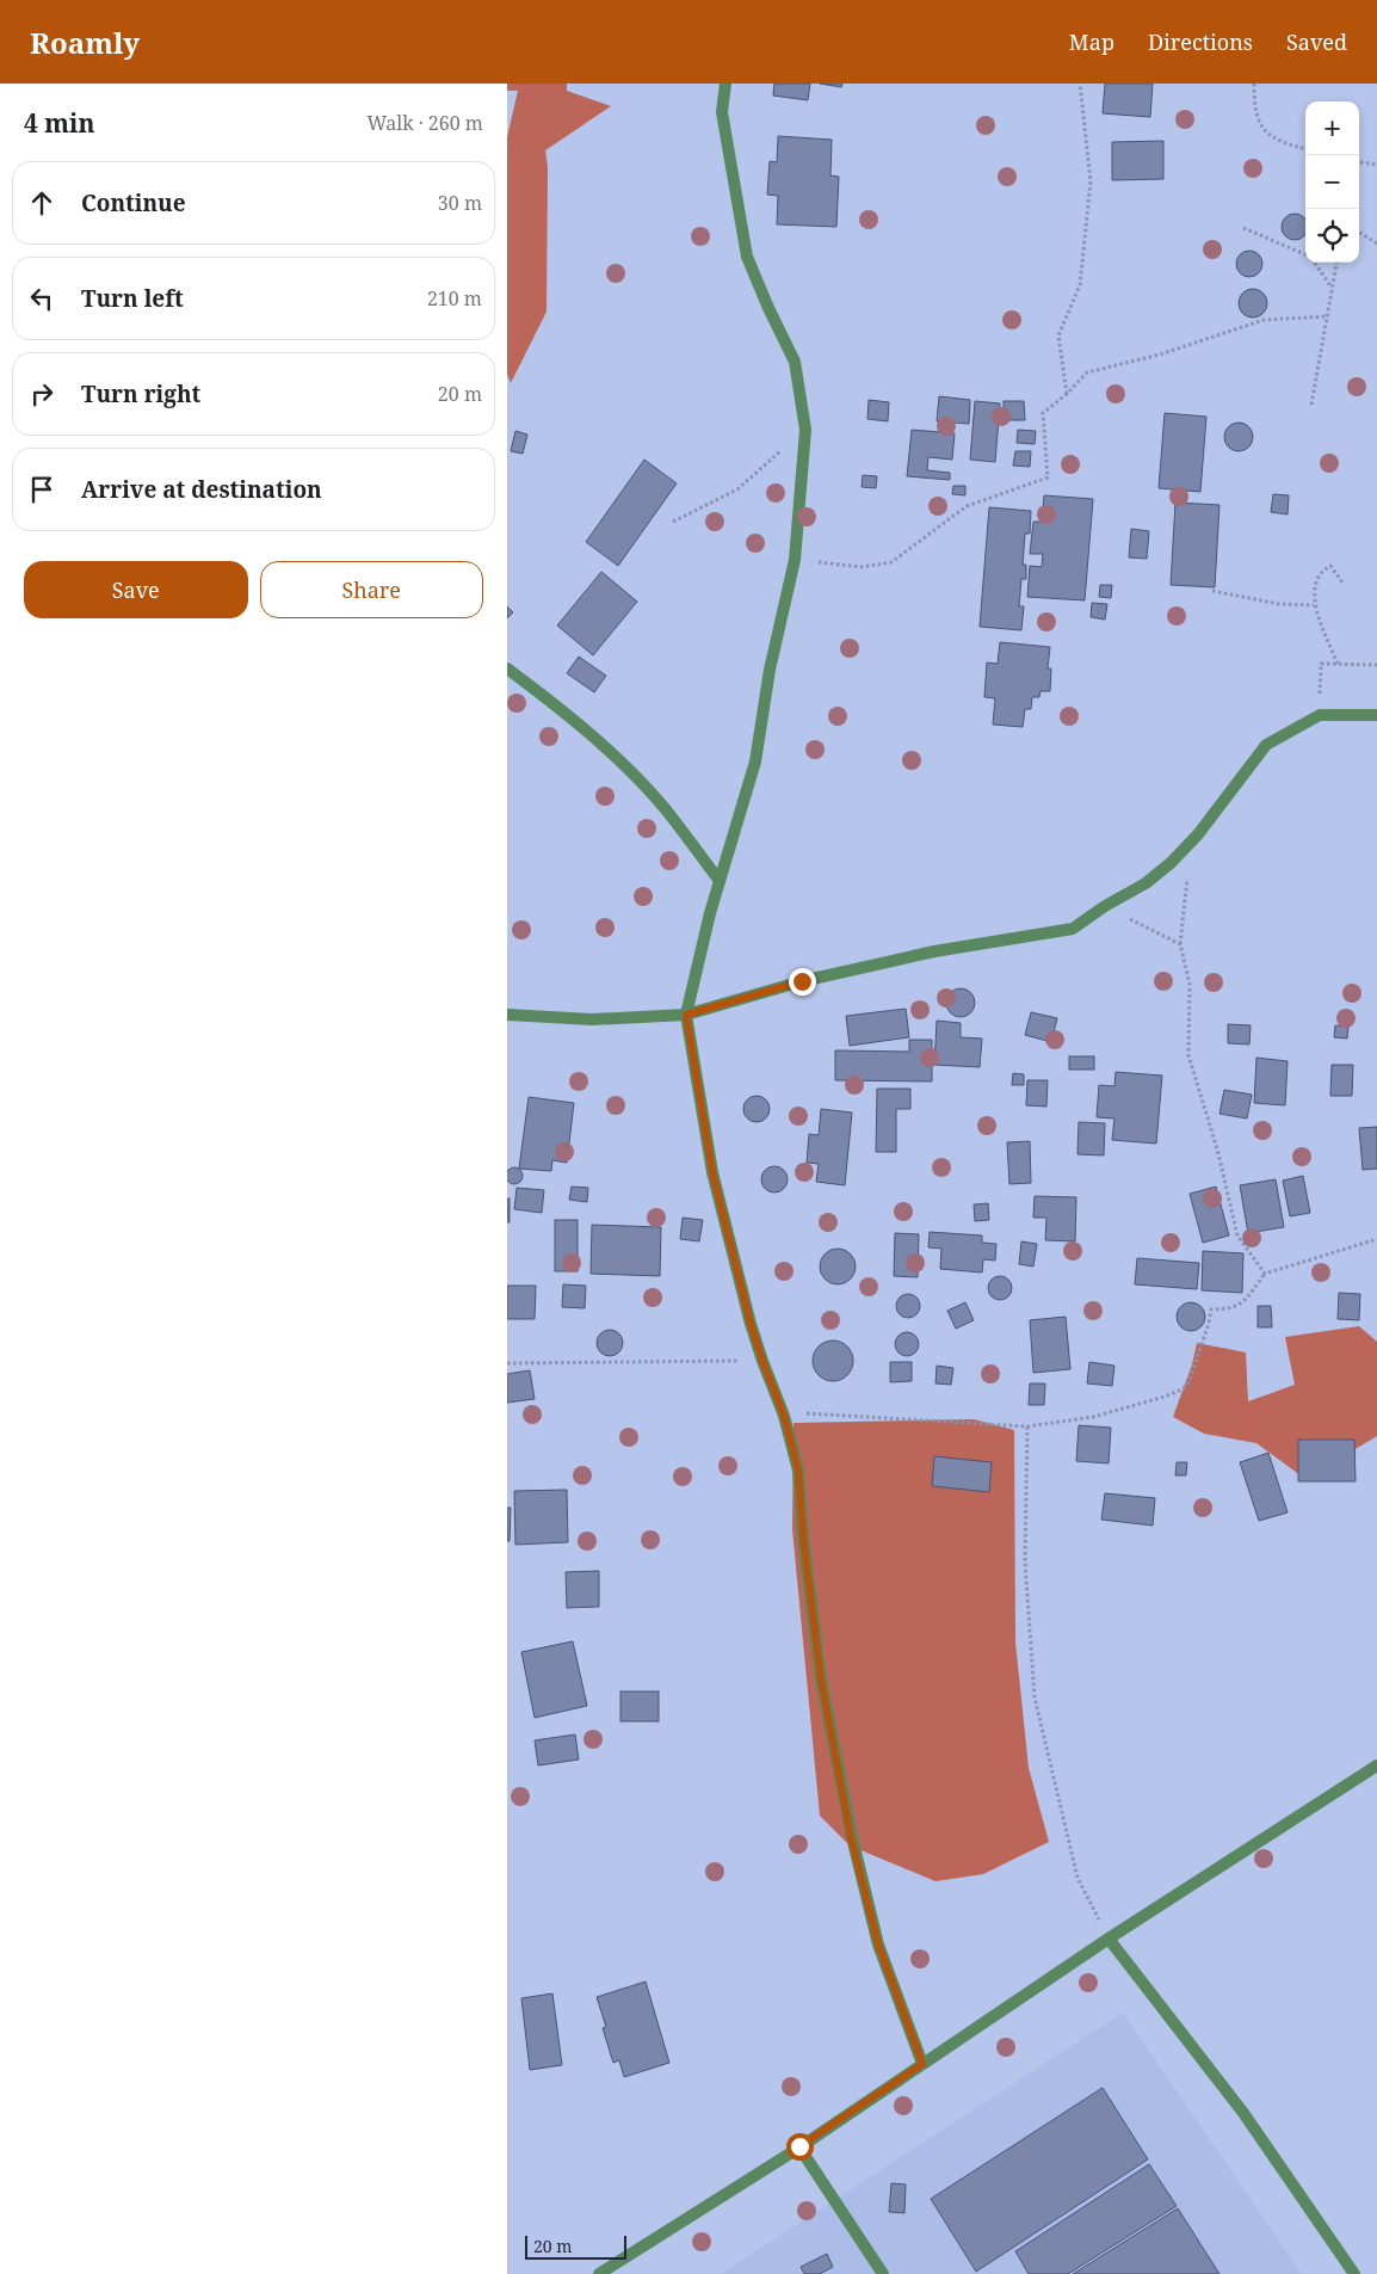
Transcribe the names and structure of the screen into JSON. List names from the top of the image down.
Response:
{
  "scale_bar": "20 m",
  "page": {
    "header": "Roamly",
    "nav": ["Map", "Directions", "Saved"],
    "heading": ["4 min", "Walk · 260 m"],
    "map_buttons": ["+", "−"],
    "list": [
      ["Continue", "30 m"],
      ["Turn left", "210 m"],
      ["Turn right", "20 m"],
      "Arrive at destination"
    ],
    "buttons": ["Save", "Share"],
    "scale": "20 m"
  }
}
